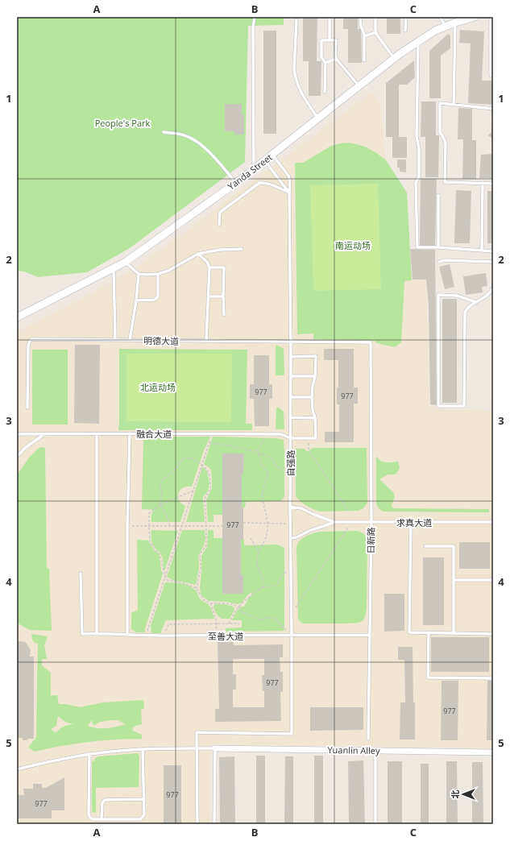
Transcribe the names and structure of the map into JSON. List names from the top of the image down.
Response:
{
  "streets": {
    "main road": ["Yanda Street"],
    "street": ["Yuanlin Alley"],
    "lane": [
      "明德大道",
      "融合大道",
      "自强路",
      "求真大道",
      "日新路",
      "至善大道"
    ]
  },
  "crossings": [
    ["Yanda Street", "自强路"],
    ["明德大道", "自强路"],
    ["明德大道", "日新路"],
    ["融合大道", "自强路"],
    ["自强路", "至善大道"],
    ["求真大道", "日新路"],
    ["日新路", "至善大道"]
  ],
  "parks": ["People's Park", "南运动场", "北运动场"],
  "house_numbers": [
    "977",
    "977",
    "977",
    "977",
    "977",
    "977",
    "977"
  ],
  "north": "left",
  "grid": {
    "columns": ["A", "B", "C"],
    "rows": [
      "1",
      "2",
      "3",
      "4",
      "5"
    ]
  }
}
